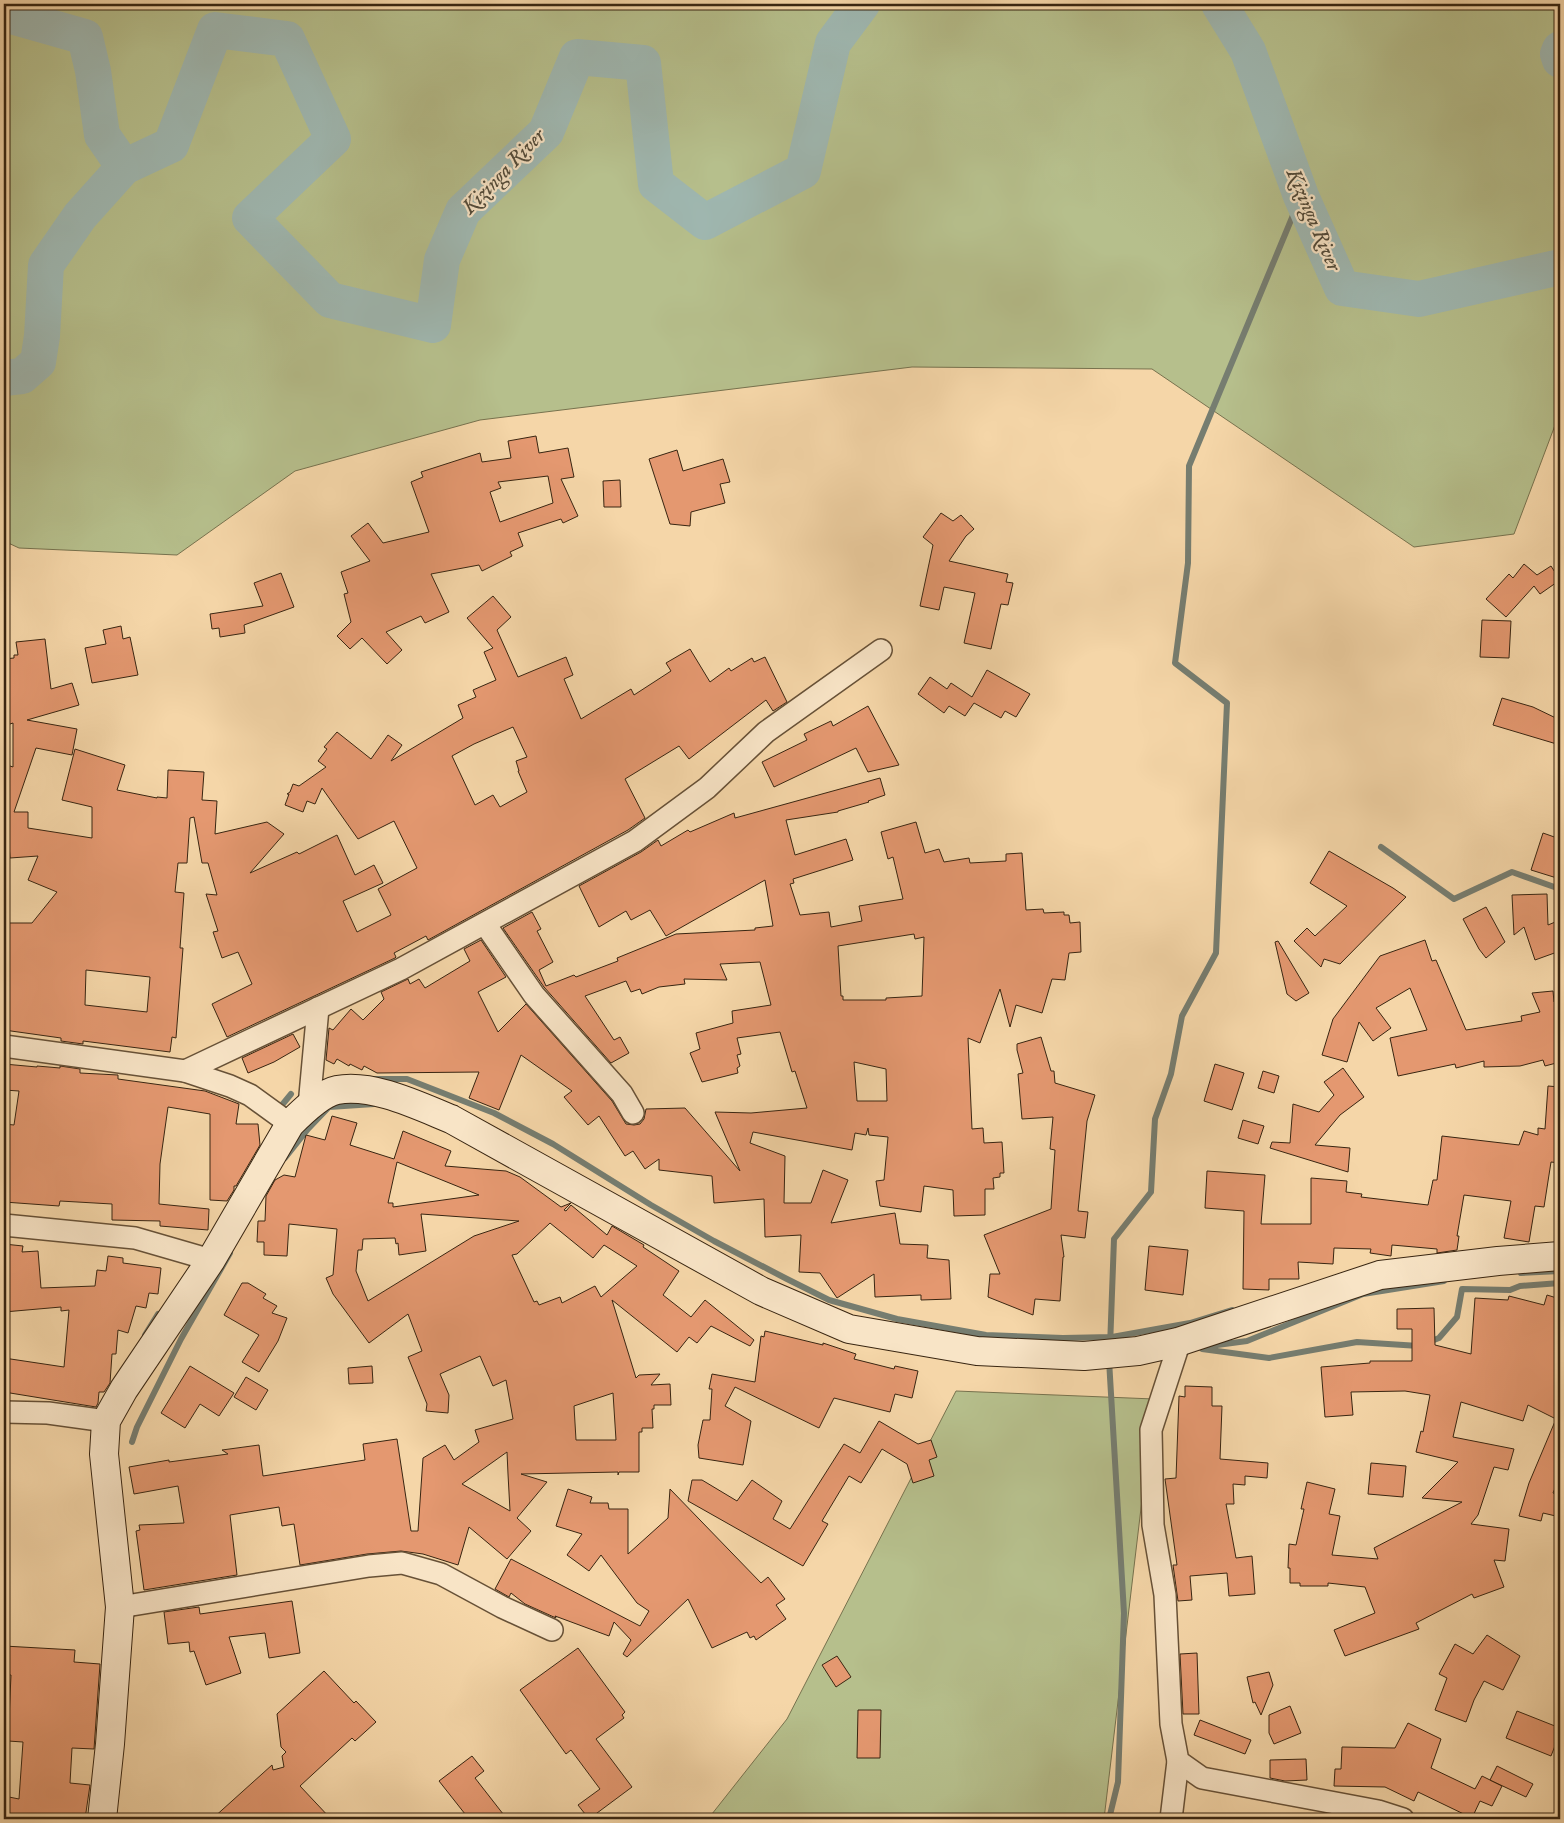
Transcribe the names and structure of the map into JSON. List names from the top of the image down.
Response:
{
  "water": ["Kizinga River"]
}
